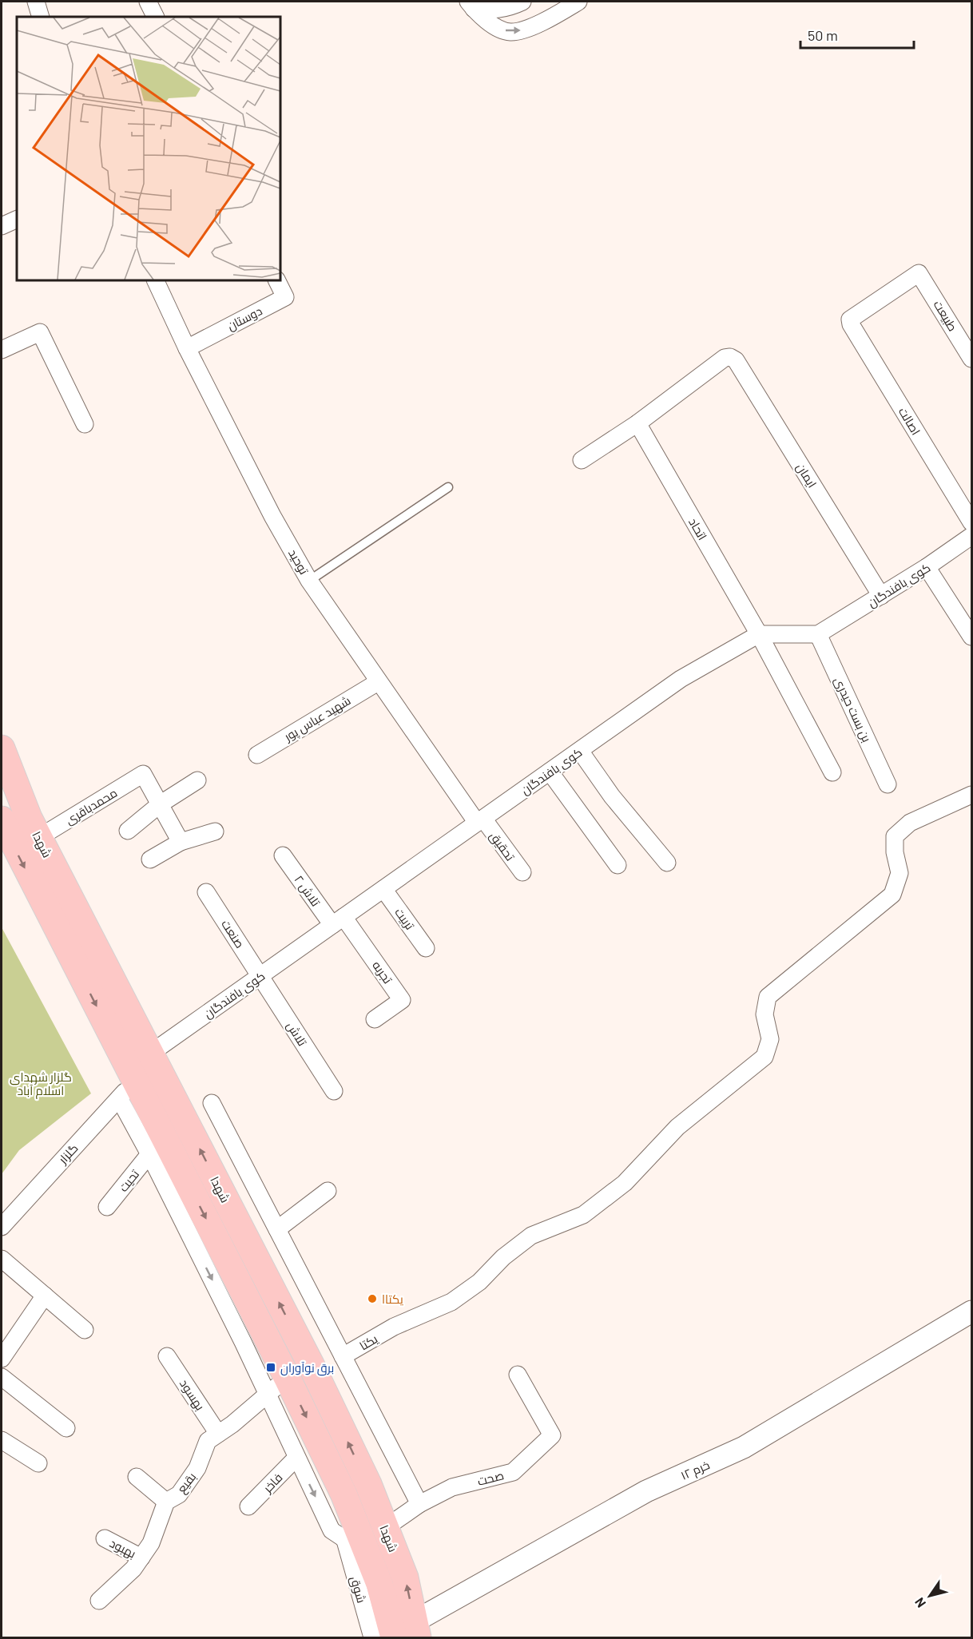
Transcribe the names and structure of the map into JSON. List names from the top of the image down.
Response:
{
  "streets": {
    "main road": ["شهدا"],
    "street": [
      "طبیعت",
      "دوستان",
      "اصالت",
      "ایمان",
      "اتحاد",
      "توحید",
      "کوی بافندگان",
      "بن بست حیدری",
      "شهید عباس پور",
      "محمدباقری",
      "تحقیق",
      "تلاش ۲",
      "تربیت",
      "صنعت",
      "تجربه",
      "تلاش",
      "گلزار",
      "تحیت",
      "یکتا",
      "بهسود",
      "خرم ۱۲",
      "صحت",
      "بقیع",
      "فاخر",
      "بهبود",
      "شوق"
    ]
  },
  "crossings": [
    ["طبیعت", "اصالت"],
    ["دوستان", "توحید"],
    ["ایمان", "اتحاد"],
    ["ایمان", "کوی بافندگان"],
    ["اتحاد", "کوی بافندگان"],
    ["توحید", "کوی بافندگان"],
    ["توحید", "شهید عباس پور"],
    ["توحید", "تحقیق"],
    ["کوی بافندگان", "بن بست حیدری"],
    ["کوی بافندگان", "شهدا"],
    ["کوی بافندگان", "تحقیق"],
    ["کوی بافندگان", "تلاش ۲"],
    ["کوی بافندگان", "تربیت"],
    ["کوی بافندگان", "صنعت"],
    ["کوی بافندگان", "تجربه"],
    ["کوی بافندگان", "تلاش"],
    ["محمدباقری", "شهدا"],
    ["شهدا", "خرم ۱۲"],
    ["شهدا", "صحت"],
    ["تلاش ۲", "تجربه"],
    ["صنعت", "تلاش"],
    ["بهسود", "بقیع"],
    ["بقیع", "بهبود"]
  ],
  "parks": ["گلزار شهدای اسلام آباد"],
  "places": {
    "other": ["یکتاا"],
    "transit": ["برق نوآوران"]
  },
  "scale_bar": "50 m",
  "north": "bottom left"
}
